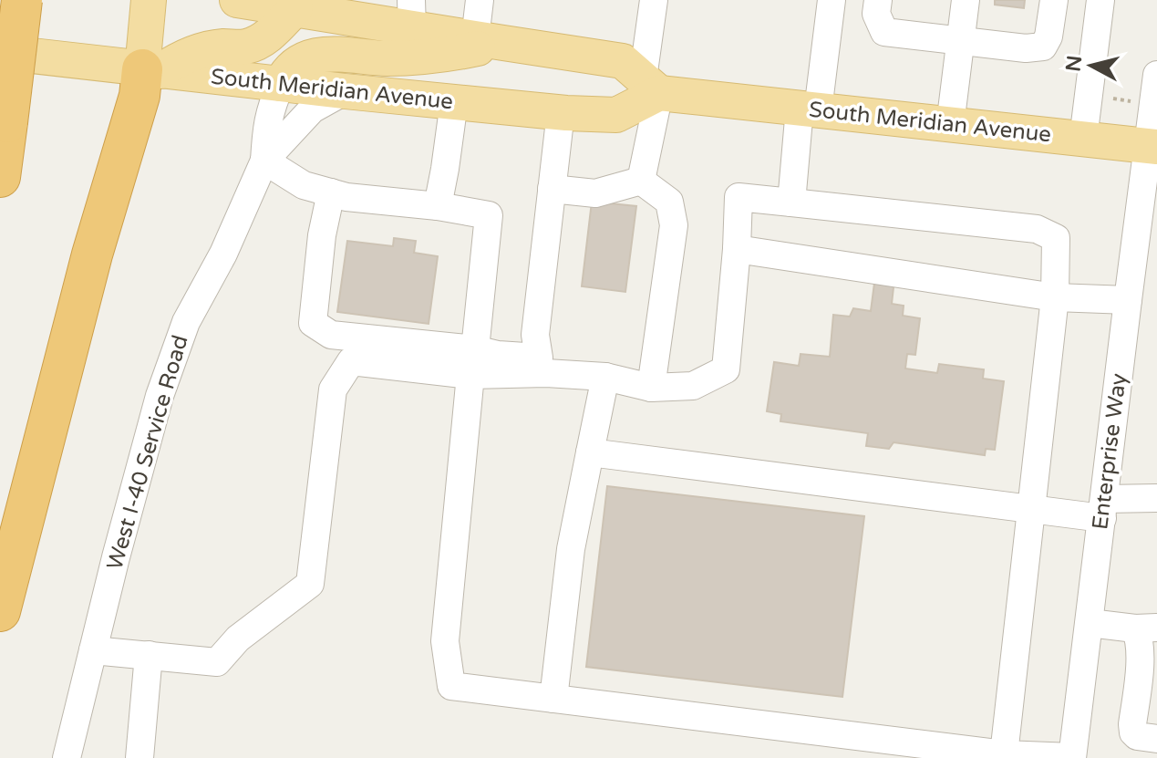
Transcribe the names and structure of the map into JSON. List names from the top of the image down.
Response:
{
  "streets": {
    "main road": ["South Meridian Avenue"],
    "street": ["Enterprise Way", "West I-40 Service Road"]
  },
  "crossings": [
    ["South Meridian Avenue", "Enterprise Way"],
    ["South Meridian Avenue", "West I-40 Service Road"]
  ],
  "north": "left"
}
